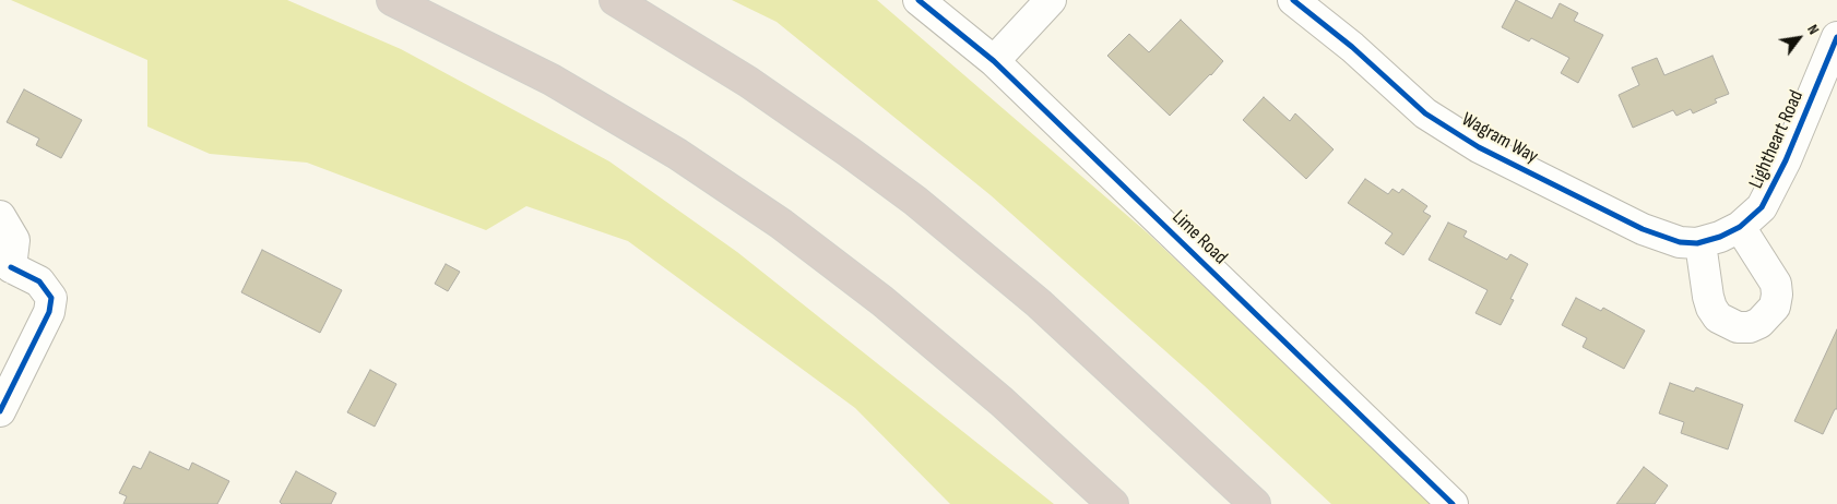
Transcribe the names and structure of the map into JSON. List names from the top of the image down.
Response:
{
  "streets": {
    "street": ["Wagram Way", "Lightheart Road", "Lime Road"]
  },
  "crossings": [
    ["Wagram Way", "Lightheart Road"]
  ],
  "north": "top right"
}
